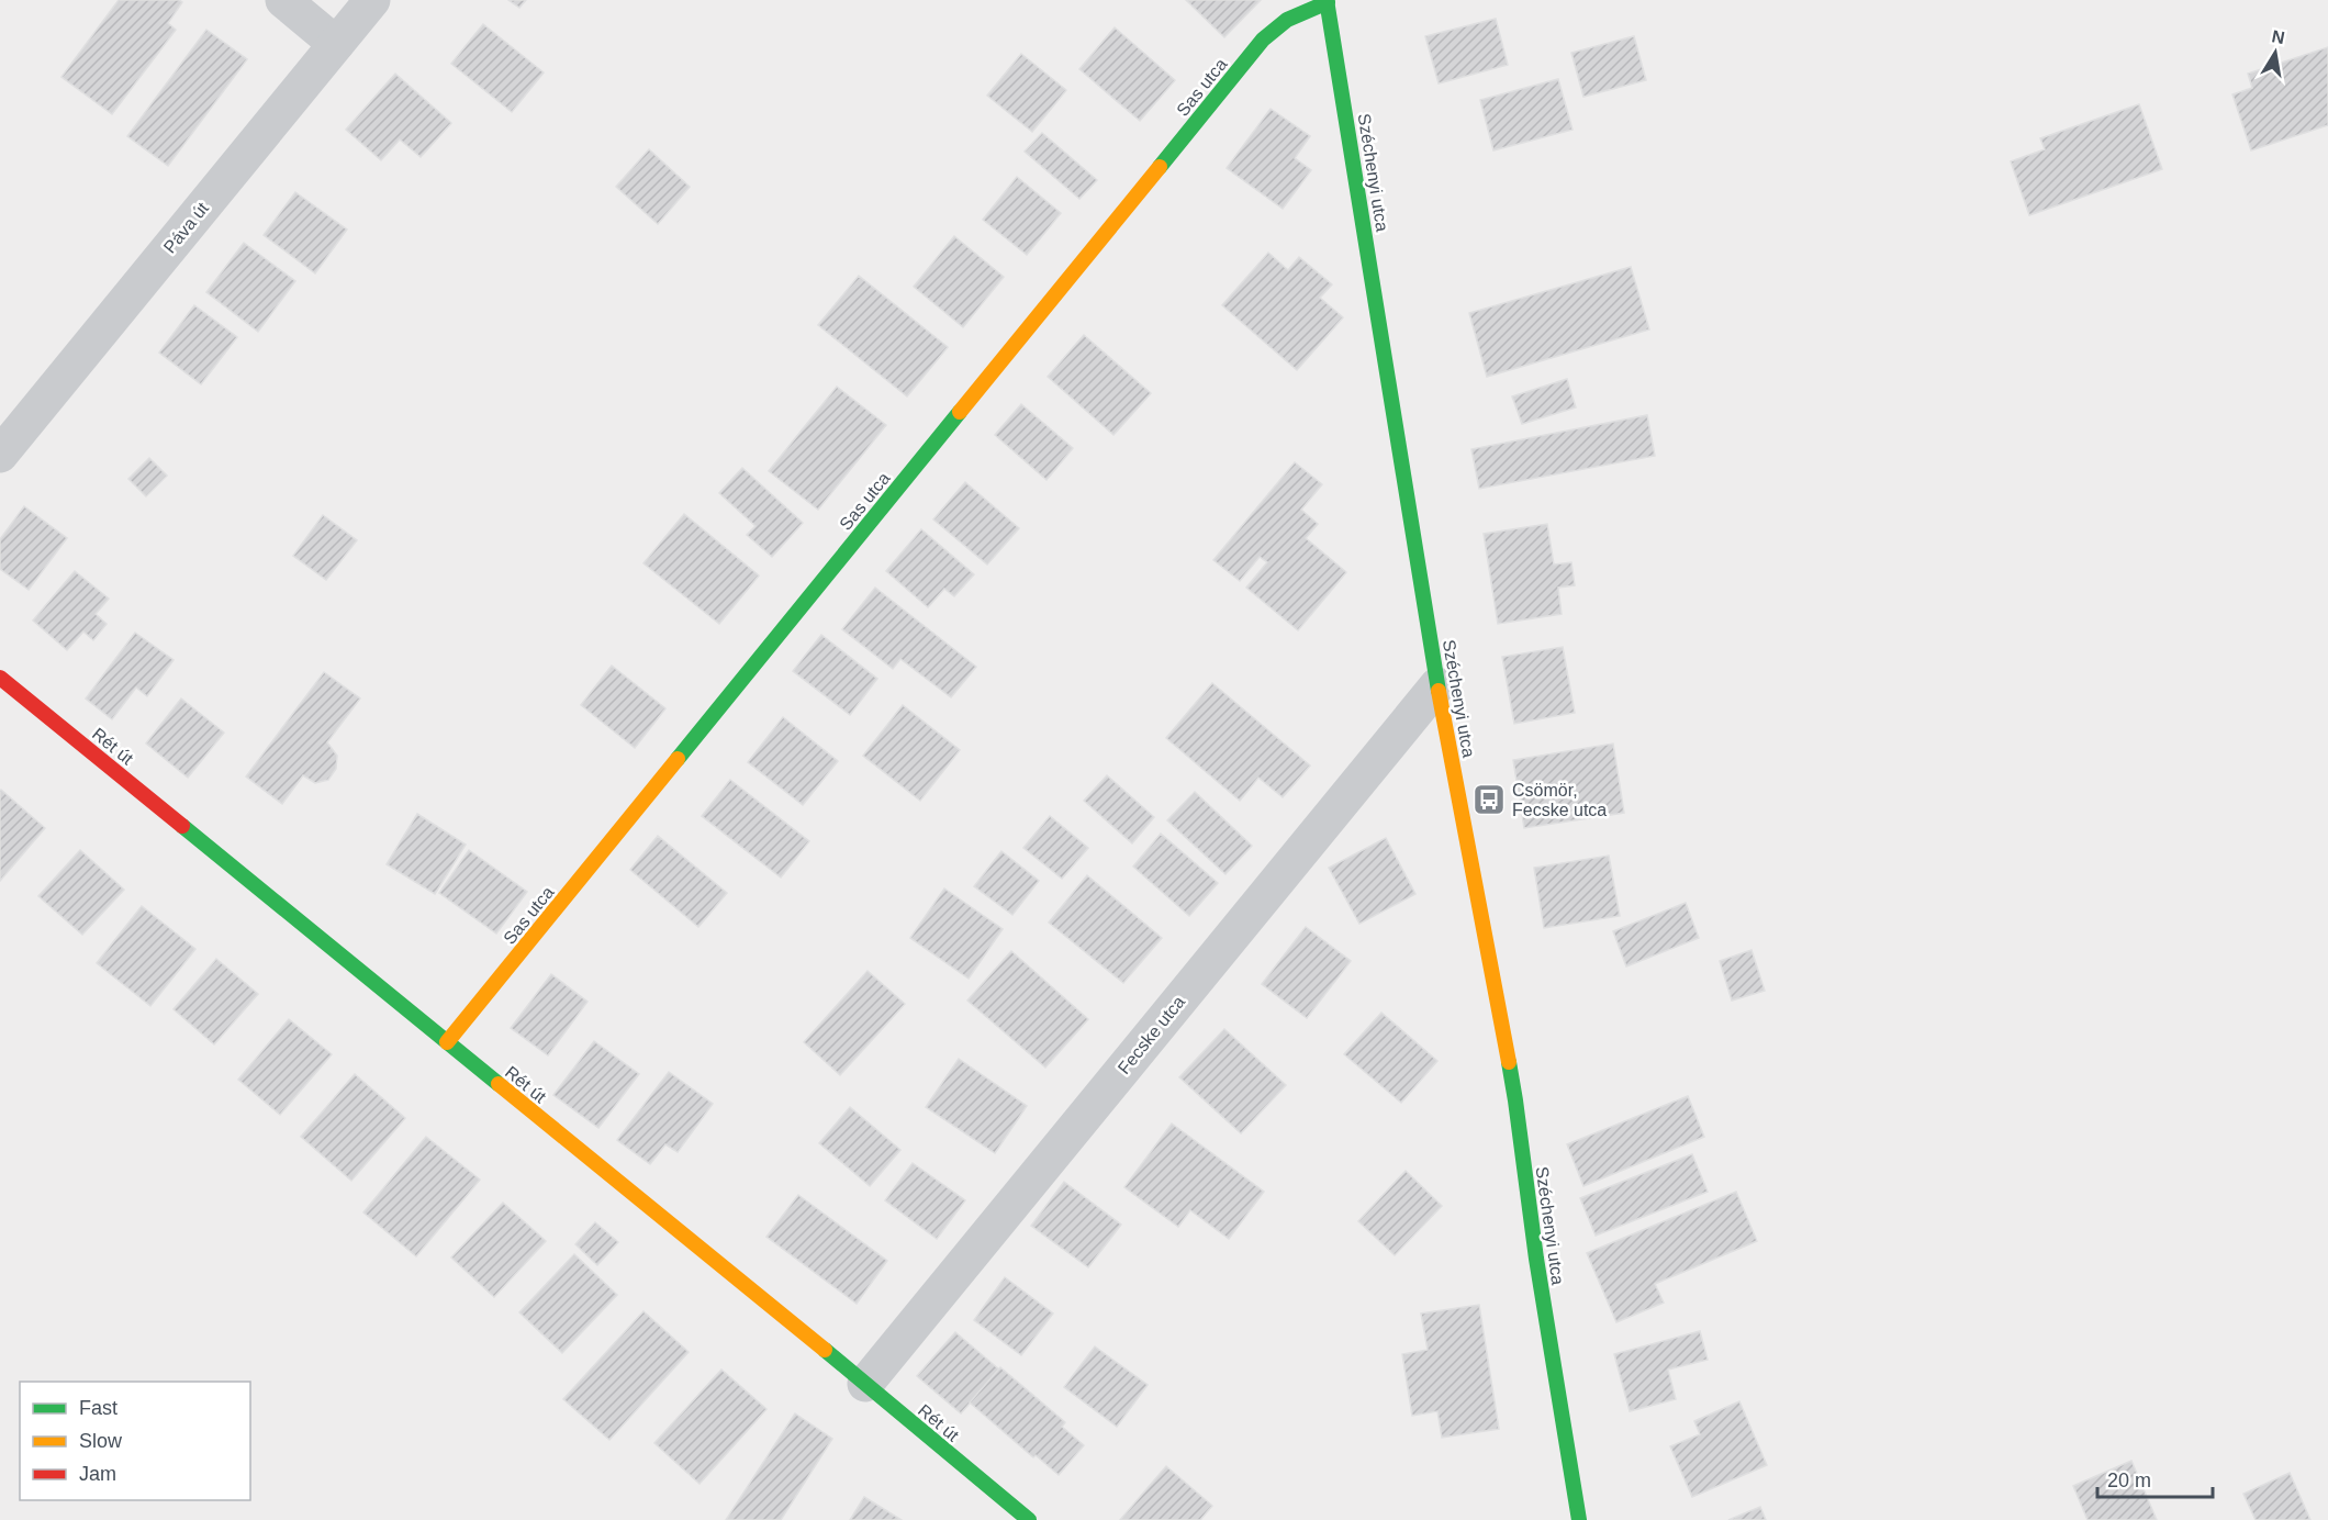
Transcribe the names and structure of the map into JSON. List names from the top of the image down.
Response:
{
  "streets": {
    "street": [
      "Sas utca",
      "Széchenyi utca",
      "Páva út",
      "Rét út",
      "Fecske utca"
    ]
  },
  "crossings": [
    ["Sas utca", "Széchenyi utca"],
    ["Sas utca", "Rét út"],
    ["Széchenyi utca", "Fecske utca"],
    ["Rét út", "Fecske utca"]
  ],
  "places": {
    "bus stop": ["Csömör, Fecske utca"]
  },
  "legend": ["Fast", "Slow", "Jam"],
  "scale_bar": "20 m",
  "north": "top"
}
